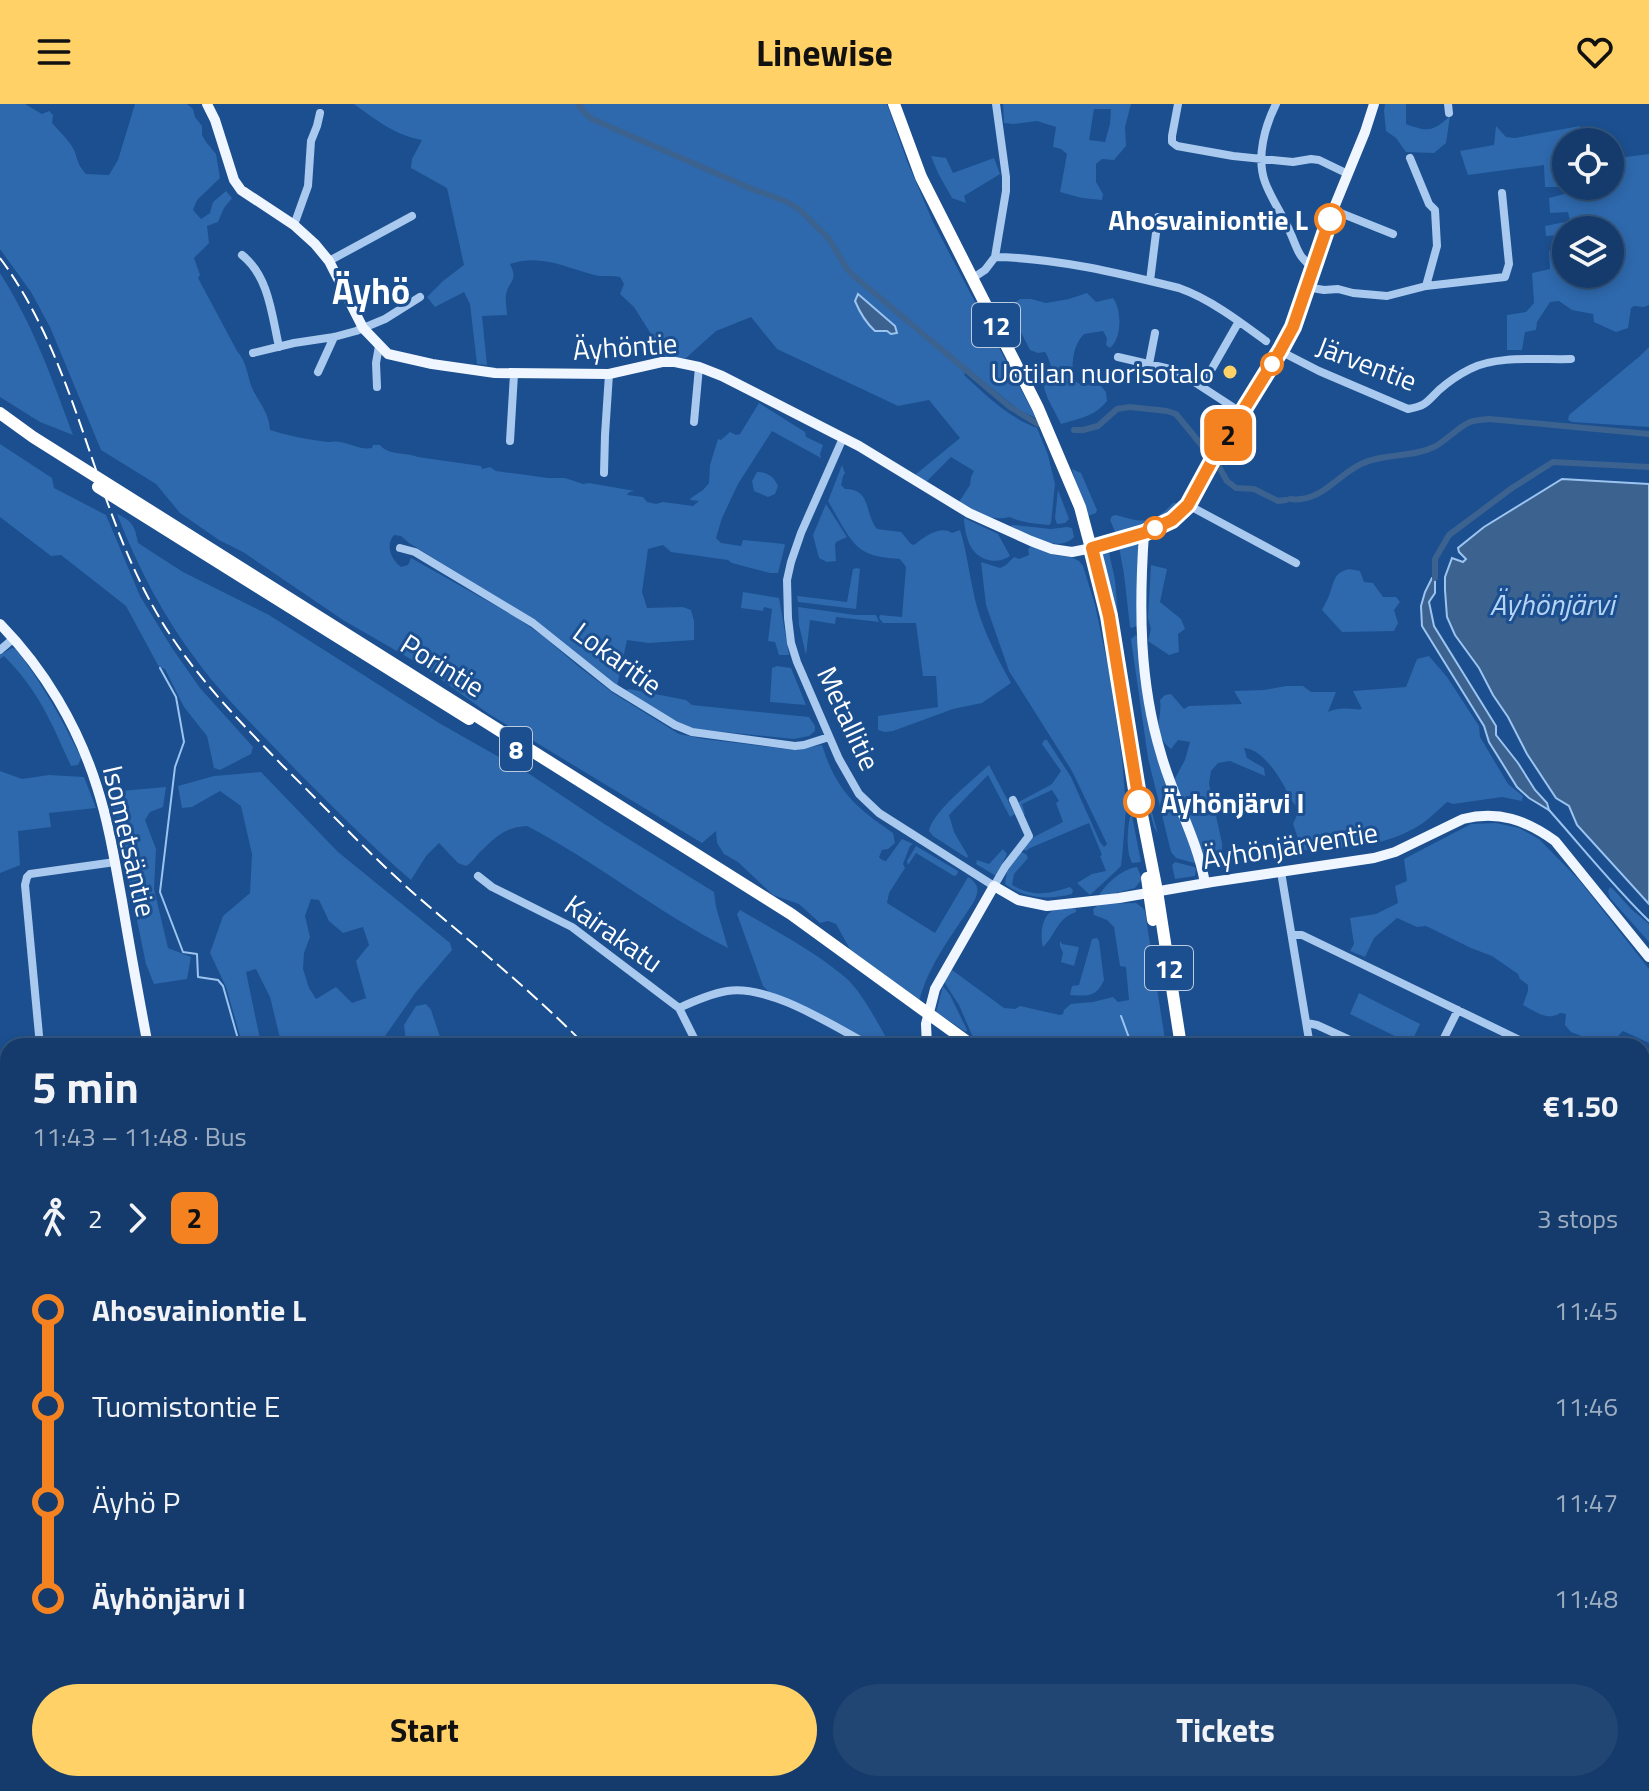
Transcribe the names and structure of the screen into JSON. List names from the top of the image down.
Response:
{
  "streets": {
    "highway": ["12", "Porintie", "8"],
    "main road": [
      "Äyhöntie",
      "Metallitie",
      "Isometsäntie",
      "Äyhönjärventie"
    ],
    "street": ["Järventie", "Lokaritie", "Kairakatu"]
  },
  "crossings": [
    ["12", "Äyhöntie"],
    ["12", "Metallitie"],
    ["12", "Äyhönjärventie"],
    ["Äyhöntie", "Metallitie"],
    ["Lokaritie", "Metallitie"],
    ["Metallitie", "Äyhönjärventie"]
  ],
  "districts": ["Äyhö"],
  "water": ["Äyhönjärvi"],
  "places": ["Ahosvainiontie L", "Uotilan nuorisotalo", "Äyhönjärvi I"],
  "lines": ["bus line 2"],
  "page": {
    "header": "Linewise",
    "on_map": "2",
    "heading": ["5 min", "11:43 – 11:48 · Bus", "€1.50"],
    "legs": ["2", "2", "3 stops"],
    "list": [
      {
        "name": "Ahosvainiontie L",
        "value": "11:45"
      },
      {
        "name": "Tuomistontie E",
        "value": "11:46"
      },
      {
        "name": "Äyhö P",
        "value": "11:47"
      },
      {
        "name": "Äyhönjärvi I",
        "value": "11:48"
      }
    ],
    "buttons": ["Start", "Tickets"]
  }
}
